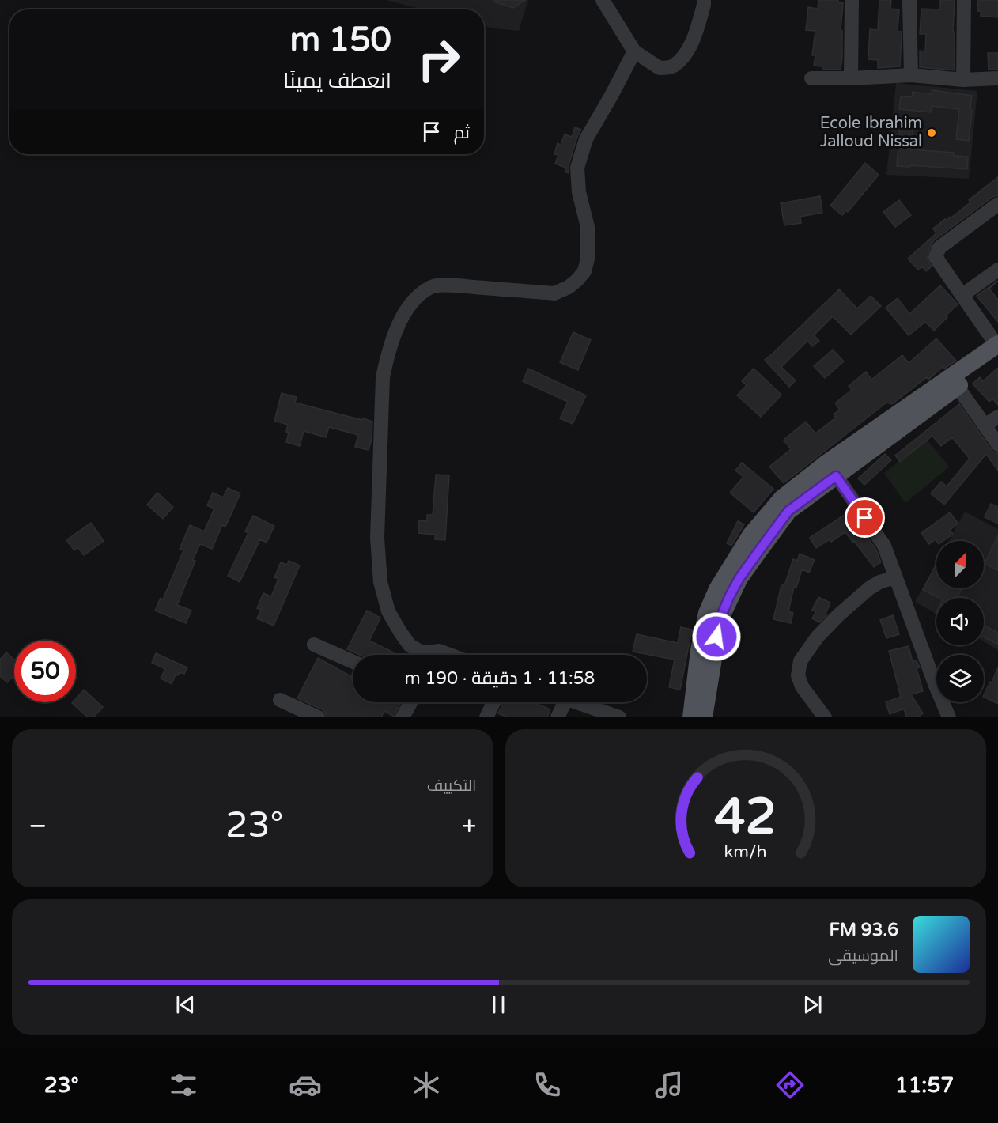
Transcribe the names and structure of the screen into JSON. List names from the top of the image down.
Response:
{
  "places": ["Ecole Ibrahim Jalloud Nissal"],
  "north": "top right",
  "page": {
    "turn": ["150 m", "انعطف يمينًا"],
    "then": "ثم",
    "limit": "50",
    "trip": "11:58 · 1 دقيقة · 190 m",
    "tile": "التكييف",
    "heat": ["−", "23°", "+"],
    "song": ["93.6 FM", "الموسيقى"],
    "tabs": ["11:57", "23°"],
    "gauge": ["42", "km/h"]
  }
}
